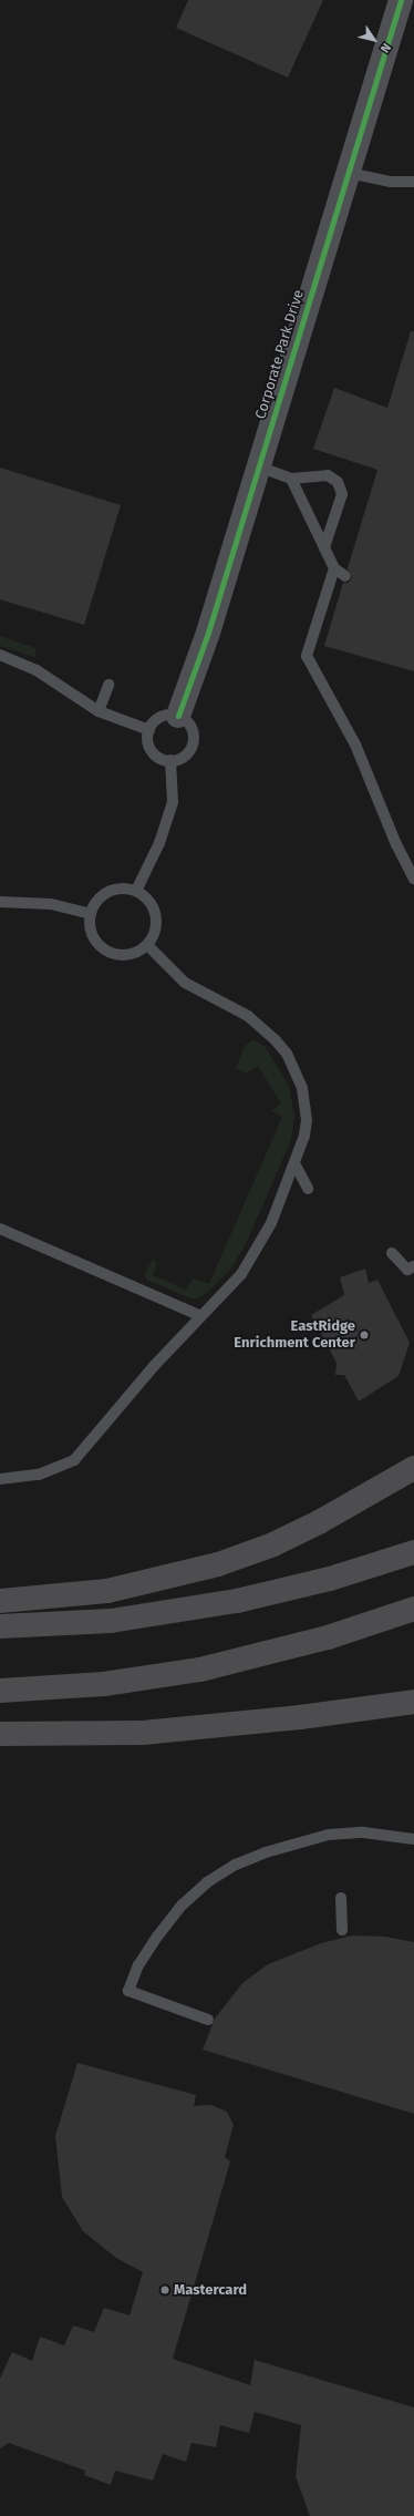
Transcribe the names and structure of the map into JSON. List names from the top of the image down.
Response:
{
  "streets": {
    "street": ["Corporate Park Drive"]
  },
  "places": ["EastRidge Enrichment Center", "Mastercard"],
  "north": "bottom right"
}
